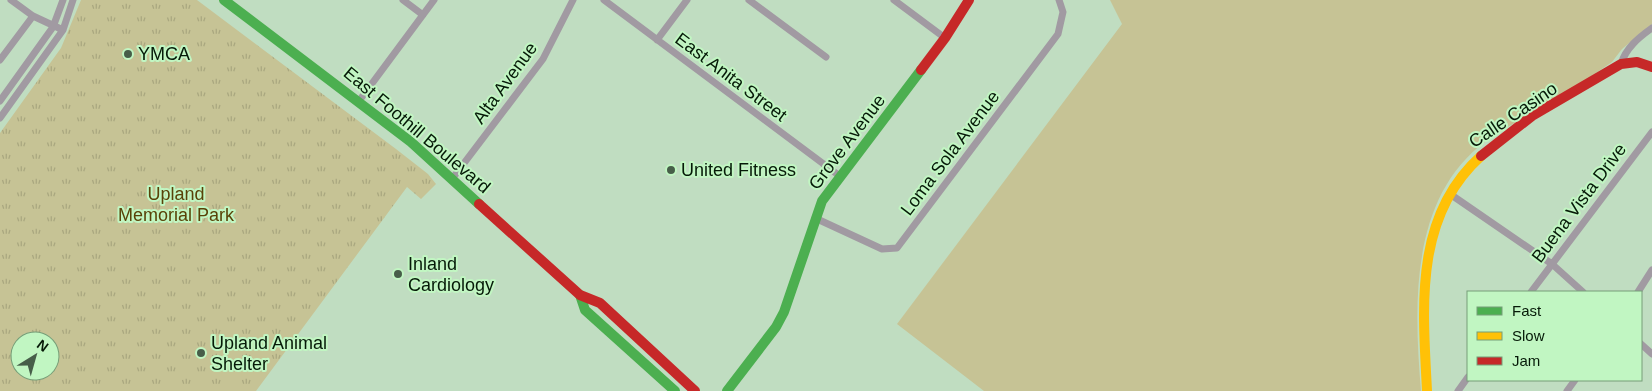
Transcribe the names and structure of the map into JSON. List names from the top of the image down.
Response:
{
  "streets": {
    "street": [
      "East Anita Street",
      "Alta Avenue",
      "Calle Casino",
      "East Foothill Boulevard",
      "Grove Avenue",
      "Loma Sola Avenue",
      "Buena Vista Drive"
    ]
  },
  "crossings": [
    ["East Anita Street", "Grove Avenue"],
    ["Alta Avenue", "East Foothill Boulevard"],
    ["Grove Avenue", "Loma Sola Avenue"]
  ],
  "parks": ["Upland Memorial Park"],
  "places": [
    "YMCA",
    "United Fitness",
    "Inland Cardiology",
    "Upland Animal Shelter"
  ],
  "legend": ["Fast", "Slow", "Jam"],
  "north": "top right"
}
